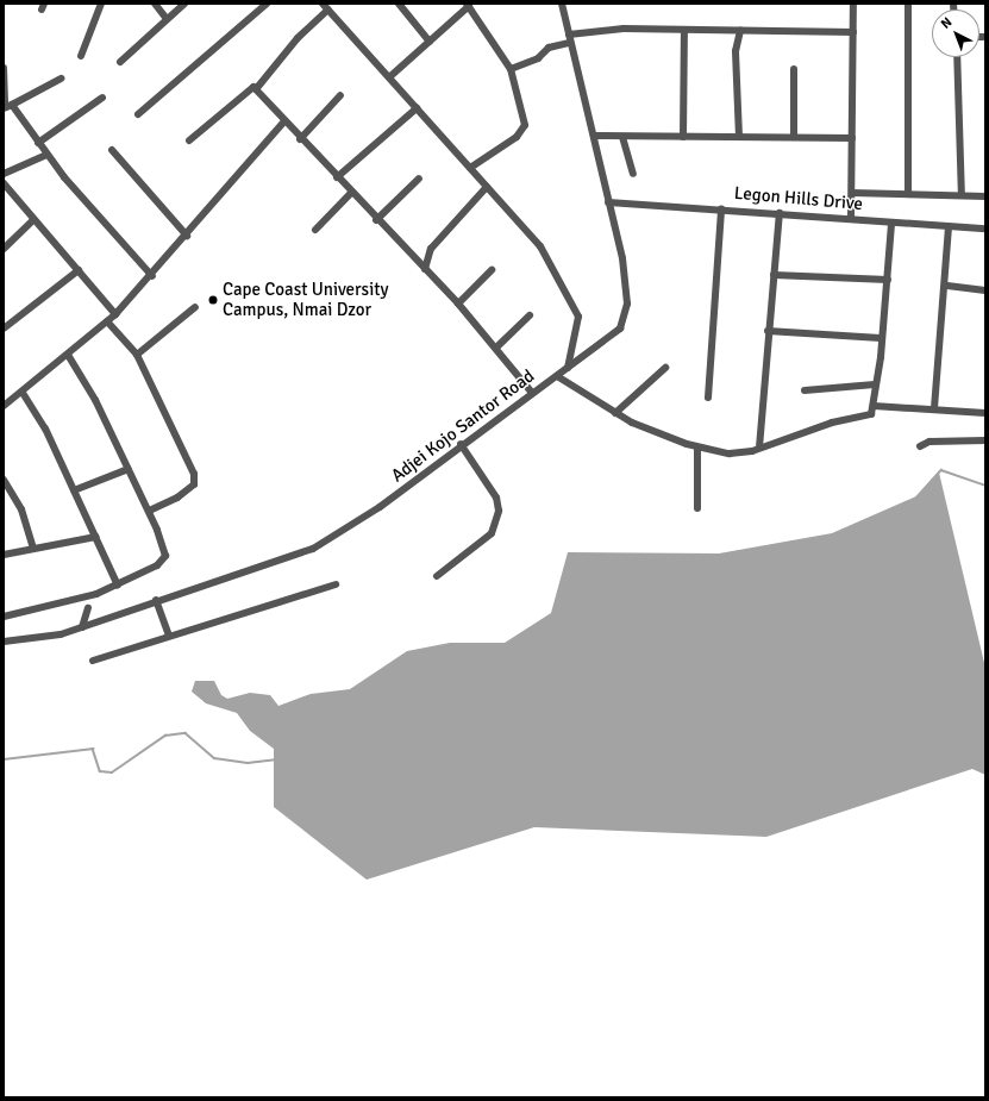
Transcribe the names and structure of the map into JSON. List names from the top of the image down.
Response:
{
  "streets": {
    "street": ["Legon Hills Drive", "Adjei Kojo Santor Road"]
  },
  "crossings": [
    ["Legon Hills Drive", "Adjei Kojo Santor Road"]
  ],
  "places": ["Cape Coast University Campus, Nmai Dzor"],
  "north": "top left"
}
